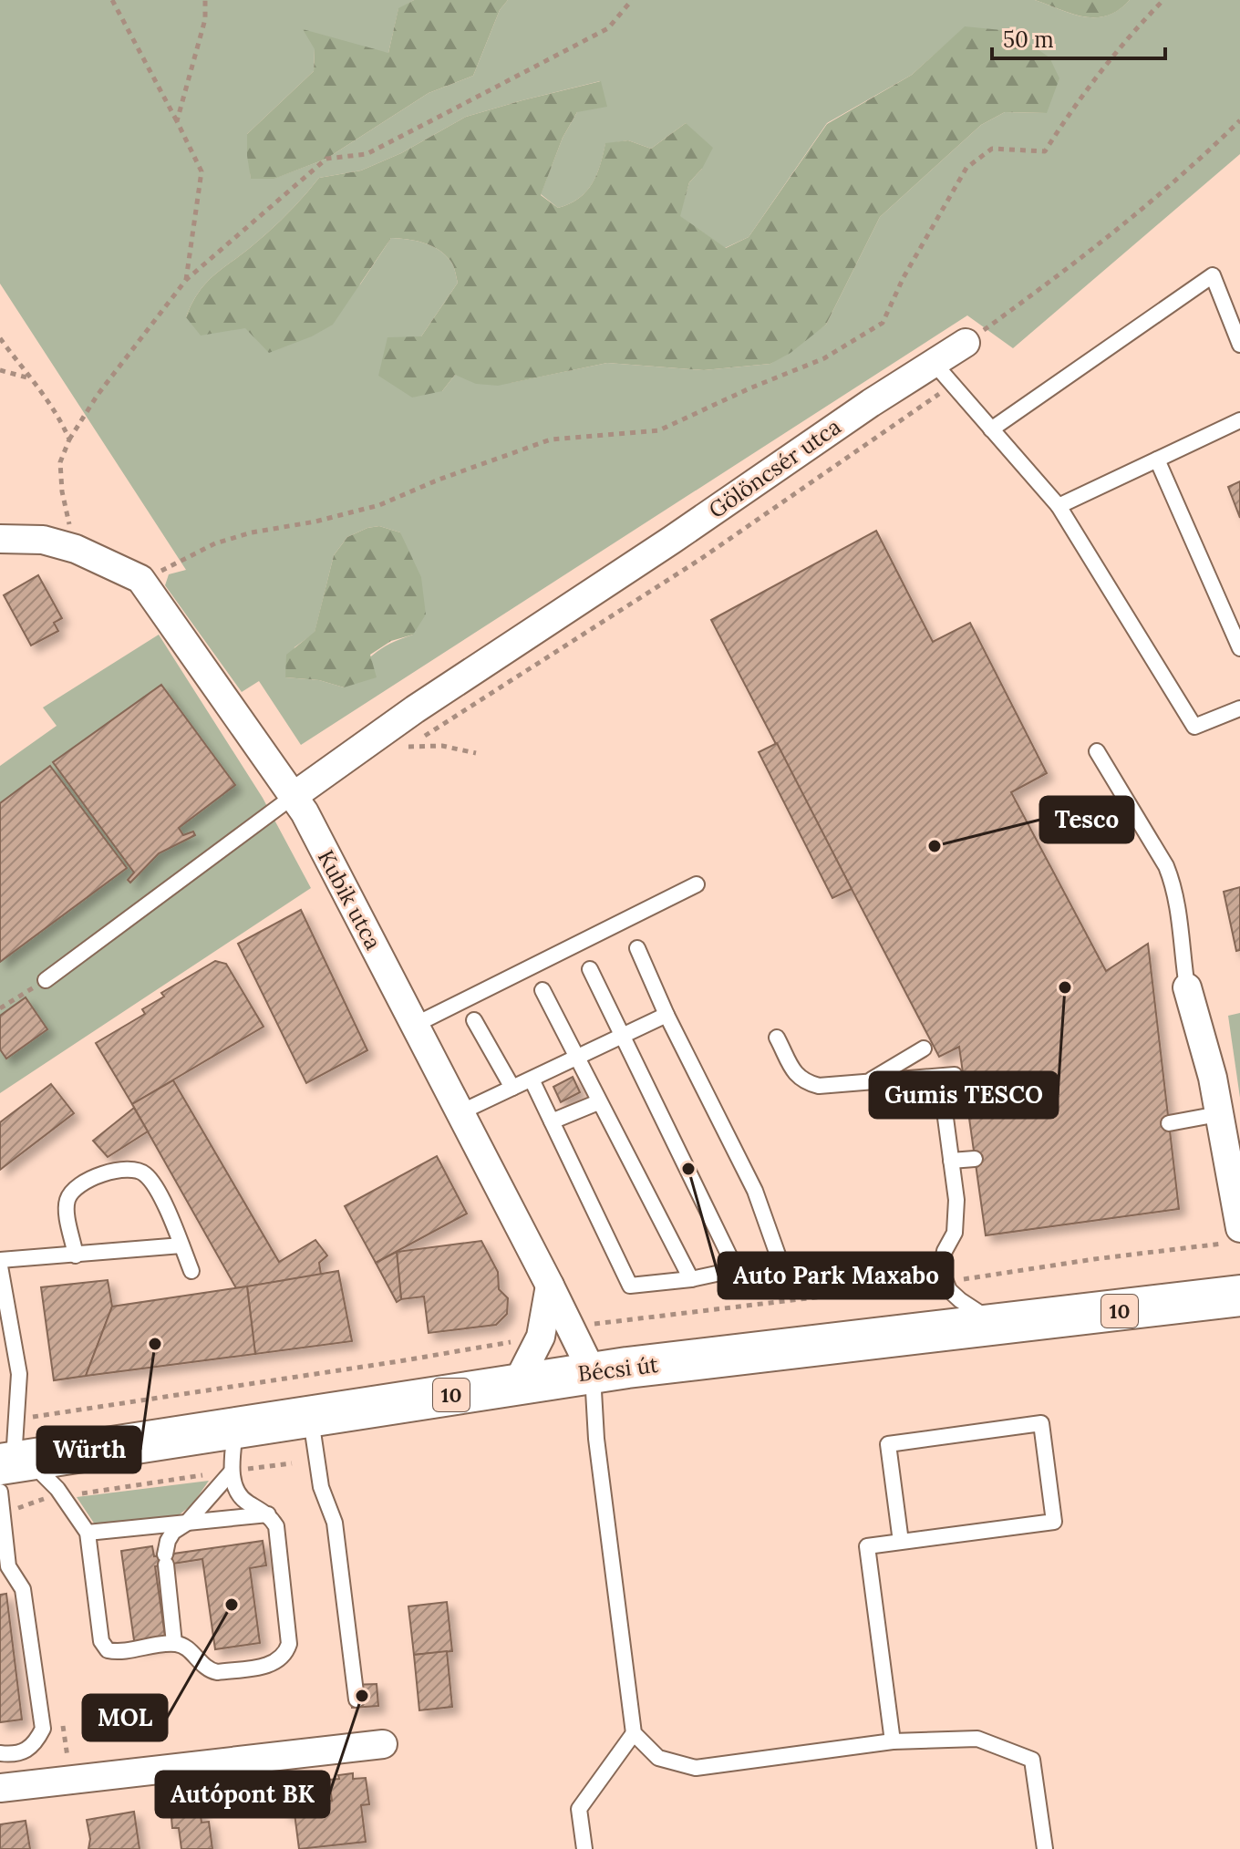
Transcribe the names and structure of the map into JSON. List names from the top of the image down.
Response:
{
  "streets": {
    "main road": ["10", "Bécsi út"],
    "street": ["Gölöncsér utca", "Kubik utca"]
  },
  "crossings": [
    ["Gölöncsér utca", "Kubik utca"],
    ["Kubik utca", "Bécsi út"]
  ],
  "places": [
    "Tesco",
    "Gumis TESCO",
    "Auto Park Maxabo",
    "Würth",
    "MOL",
    "Autópont BK"
  ],
  "scale_bar": "50 m"
}
